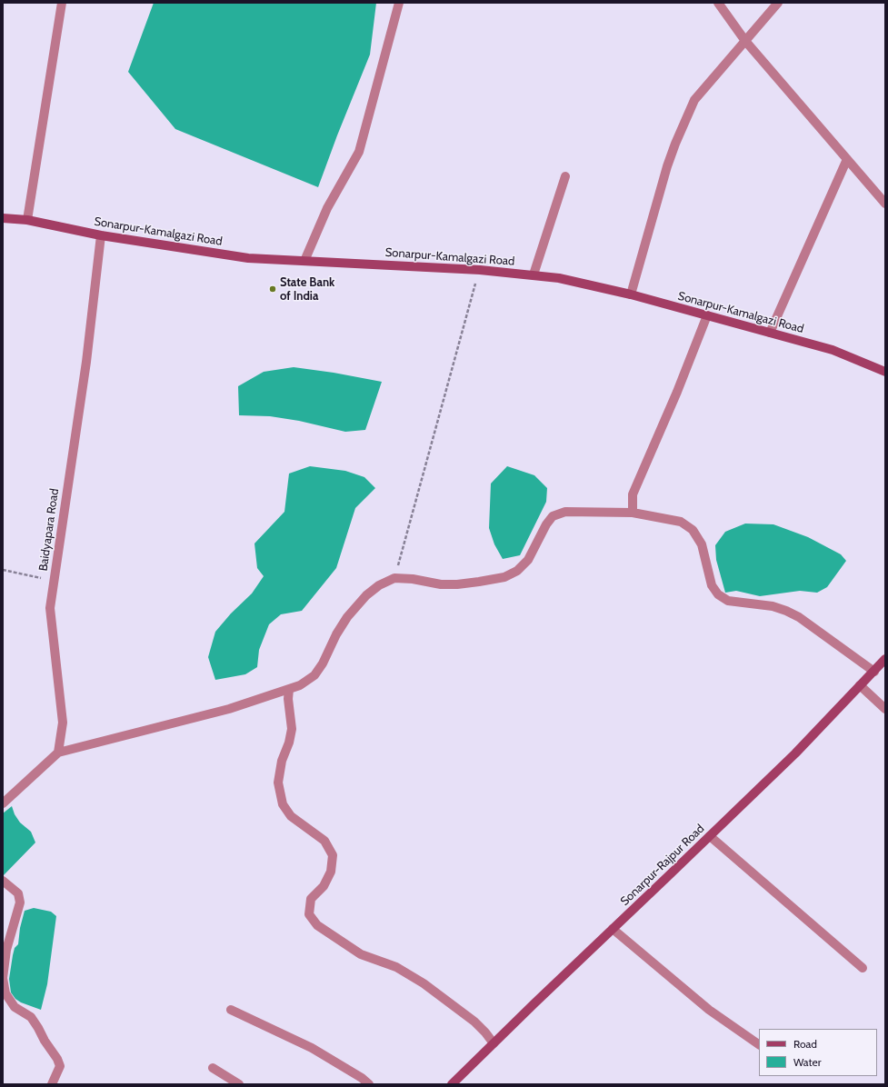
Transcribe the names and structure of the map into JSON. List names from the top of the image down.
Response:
{
  "streets": {
    "main road": ["Sonarpur-Kamalgazi Road", "Sonarpur-Rajpur Road"],
    "street": ["Baidyapara Road"]
  },
  "crossings": [
    ["Sonarpur-Kamalgazi Road", "Baidyapara Road"]
  ],
  "places": ["State Bank of India"],
  "legend": ["Road", "Water"]
}
